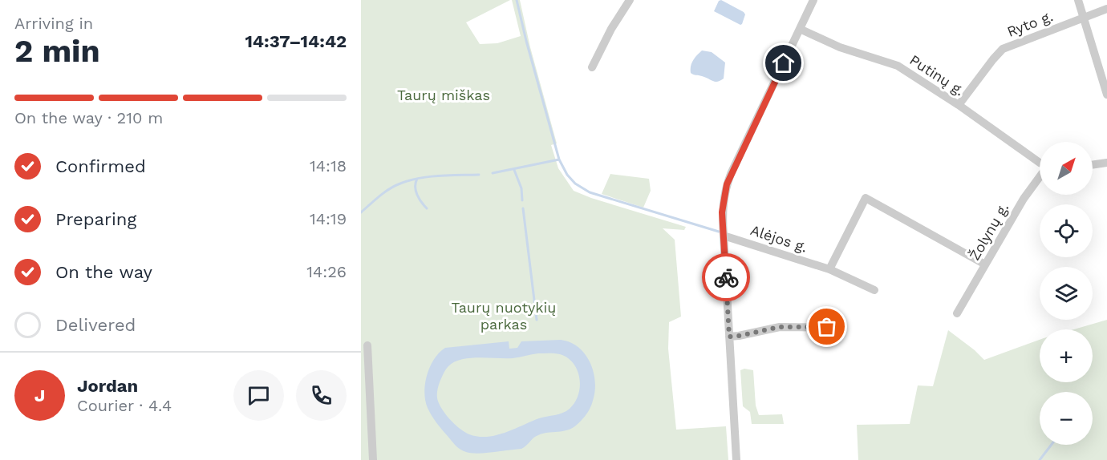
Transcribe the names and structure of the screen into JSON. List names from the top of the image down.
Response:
{
  "streets": {
    "street": [
      "Ryto g.",
      "Putinų g.",
      "Žolynų g.",
      "Alėjos g."
    ]
  },
  "crossings": [
    ["Ryto g.", "Putinų g."]
  ],
  "parks": ["Taurų miškas", "Taurų nuotykių parkas"],
  "north": "top right",
  "page": {
    "heading": ["2 min", "Arriving in", "14:37–14:42"],
    "panel": ["Jordan", "Courier · 4.4"],
    "bar": "On the way · 210 m",
    "list": [
      ["Confirmed", "14:18"],
      ["Preparing", "14:19"],
      ["On the way", "14:26"],
      "Delivered"
    ],
    "map_buttons": ["+", "−"],
    "round": "J"
  }
}
